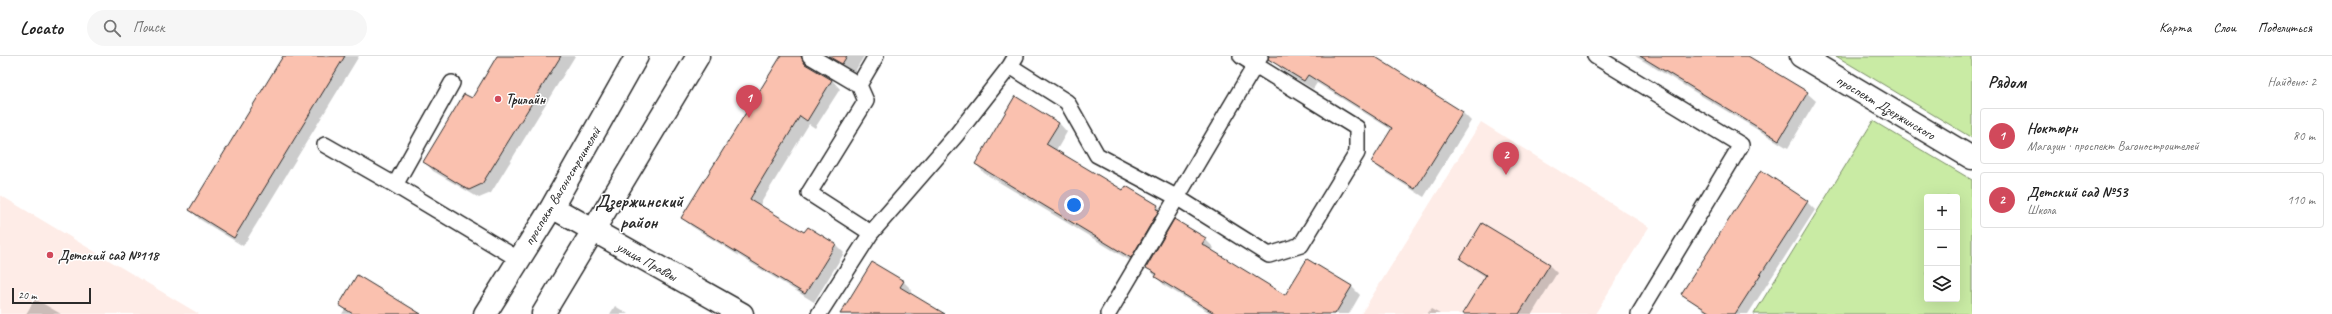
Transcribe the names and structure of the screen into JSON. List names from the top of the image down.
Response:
{
  "streets": {
    "main road": ["проспект Дзержинского", "проспект Вагоностроителей", "улица Правды"]
  },
  "crossings": [
    ["проспект Вагоностроителей", "улица Правды"]
  ],
  "districts": ["Дзержинский район"],
  "places": ["Трилайн", "Детский сад №118"],
  "scale_bar": "20 m",
  "page": {
    "header": "Locato",
    "search": "Поиск",
    "nav": ["Карта", "Слои", "Поделиться"],
    "heading": ["Рядом", "Найдено: 2"],
    "pins": ["1", "2"],
    "list": [
      {
        "mark": "1",
        "name": "Ноктюрн",
        "note": "Магазин · проспект Вагоностроителей",
        "value": "80 m"
      },
      {
        "mark": "2",
        "name": "Детский сад №53",
        "note": "Школа",
        "value": "110 m"
      }
    ],
    "map_buttons": ["+", "−"],
    "scale": "20 m"
  }
}
